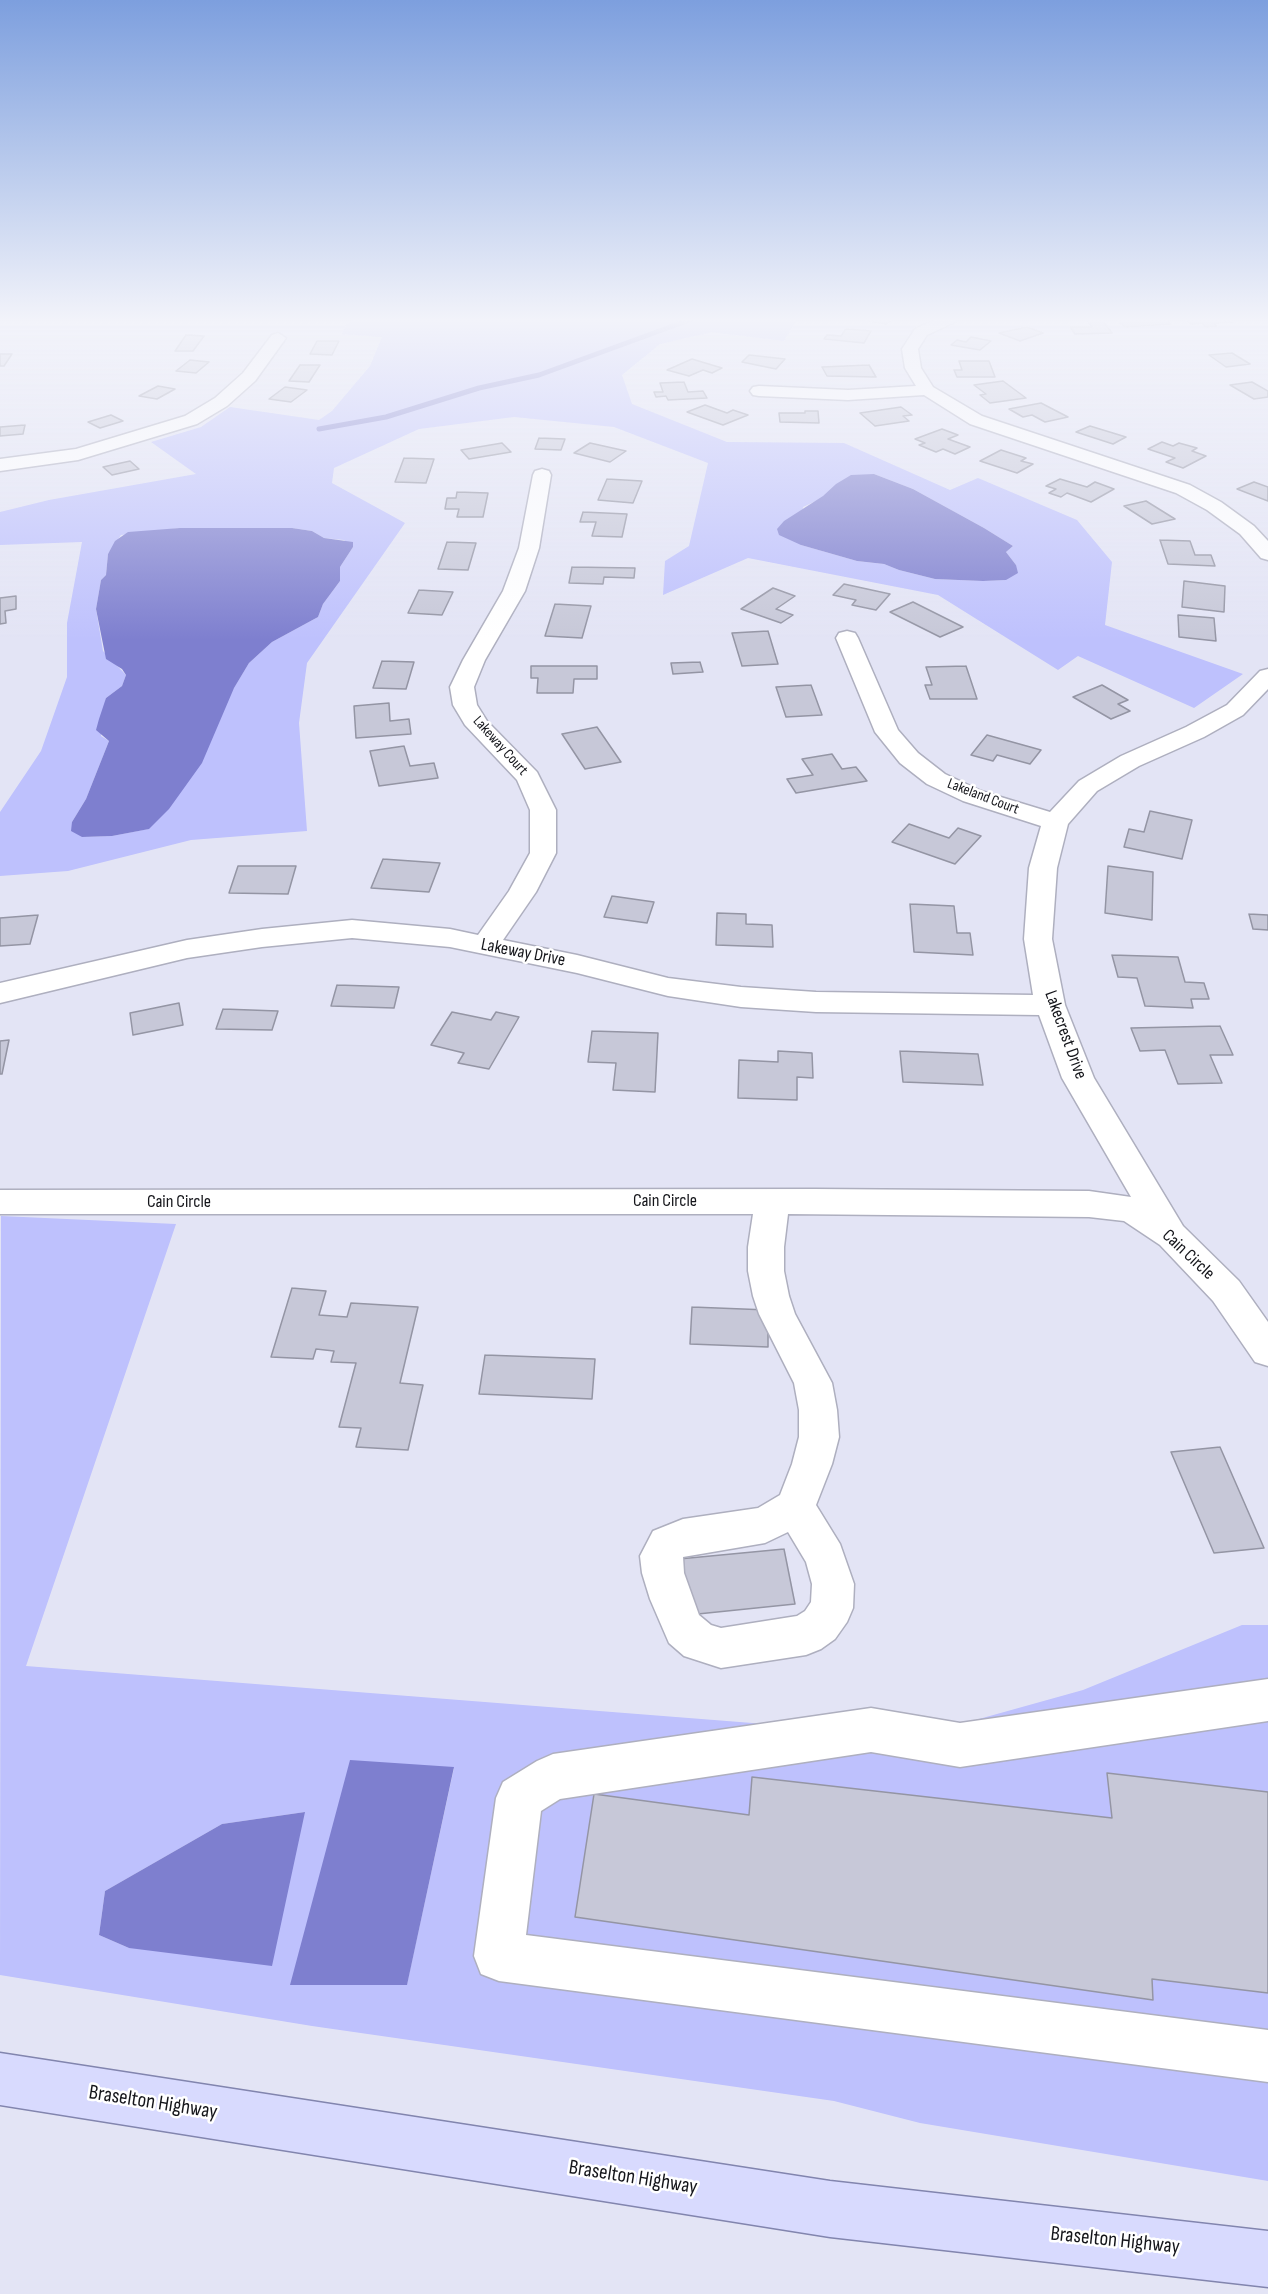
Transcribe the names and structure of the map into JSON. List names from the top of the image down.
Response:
{
  "streets": {
    "main road": ["Braselton Highway"],
    "street": [
      "Lakeway Court",
      "Lakeland Court",
      "Lakeway Drive",
      "Lakecrest Drive",
      "Cain Circle"
    ]
  },
  "crossings": [
    ["Lakeway Court", "Lakeway Drive"],
    ["Lakeland Court", "Lakecrest Drive"],
    ["Lakeway Drive", "Lakecrest Drive"],
    ["Lakecrest Drive", "Cain Circle"]
  ]
}
